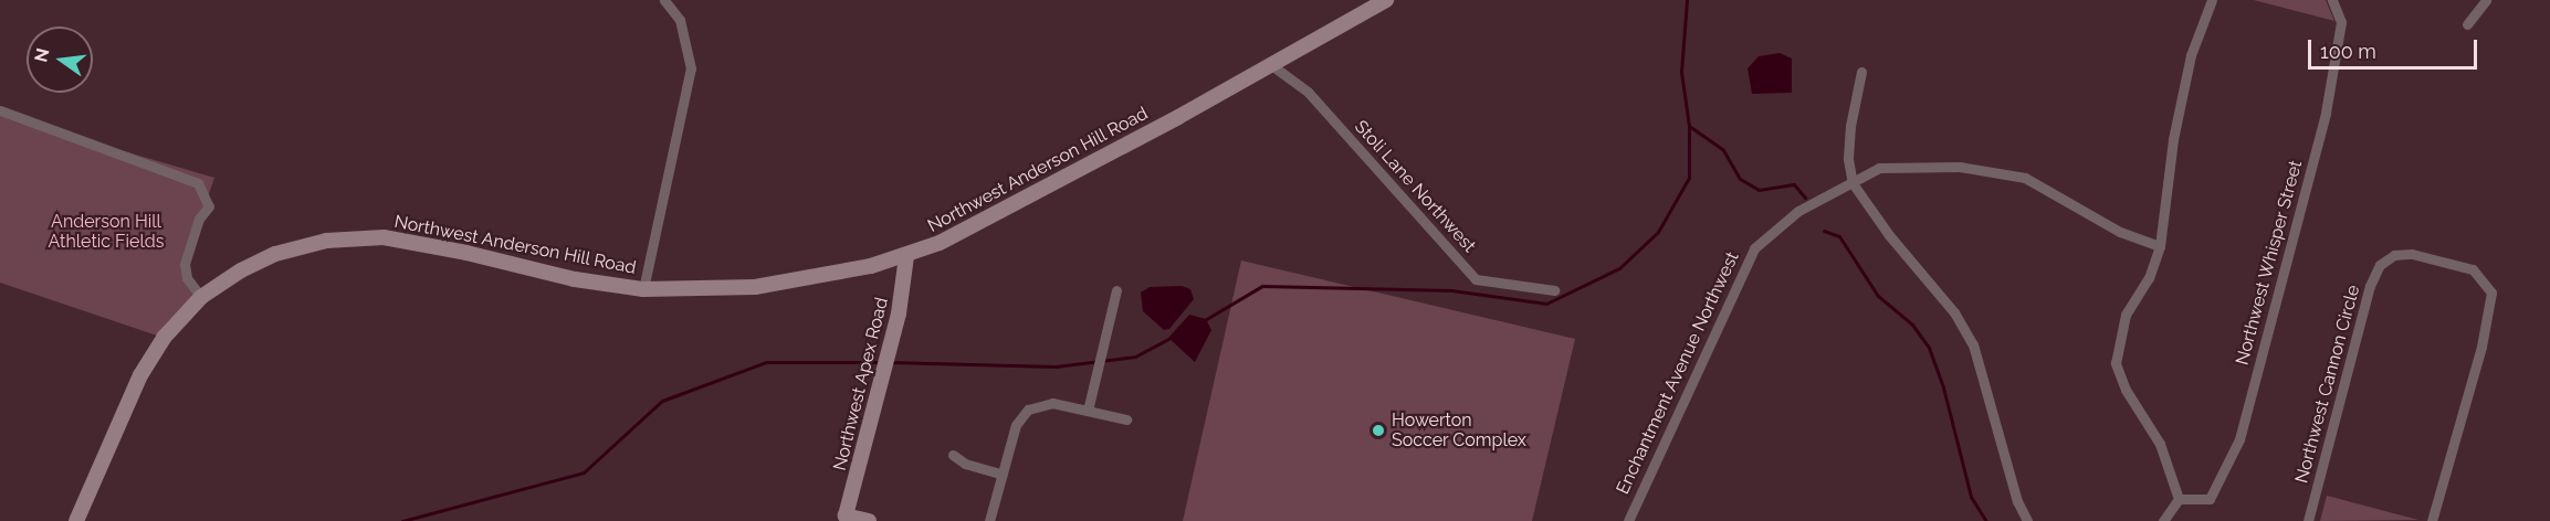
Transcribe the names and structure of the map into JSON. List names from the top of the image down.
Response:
{
  "streets": {
    "main road": ["Northwest Anderson Hill Road", "Northwest Apex Road"],
    "street": [
      "Stoli Lane Northwest",
      "Northwest Whisper Street",
      "Enchantment Avenue Northwest",
      "Northwest Cannon Circle"
    ]
  },
  "crossings": [
    ["Northwest Anderson Hill Road", "Stoli Lane Northwest"],
    ["Northwest Anderson Hill Road", "Northwest Apex Road"]
  ],
  "parks": ["Anderson Hill Athletic Fields"],
  "places": ["Howerton Soccer Complex"],
  "scale_bar": "100 m",
  "north": "left"
}
